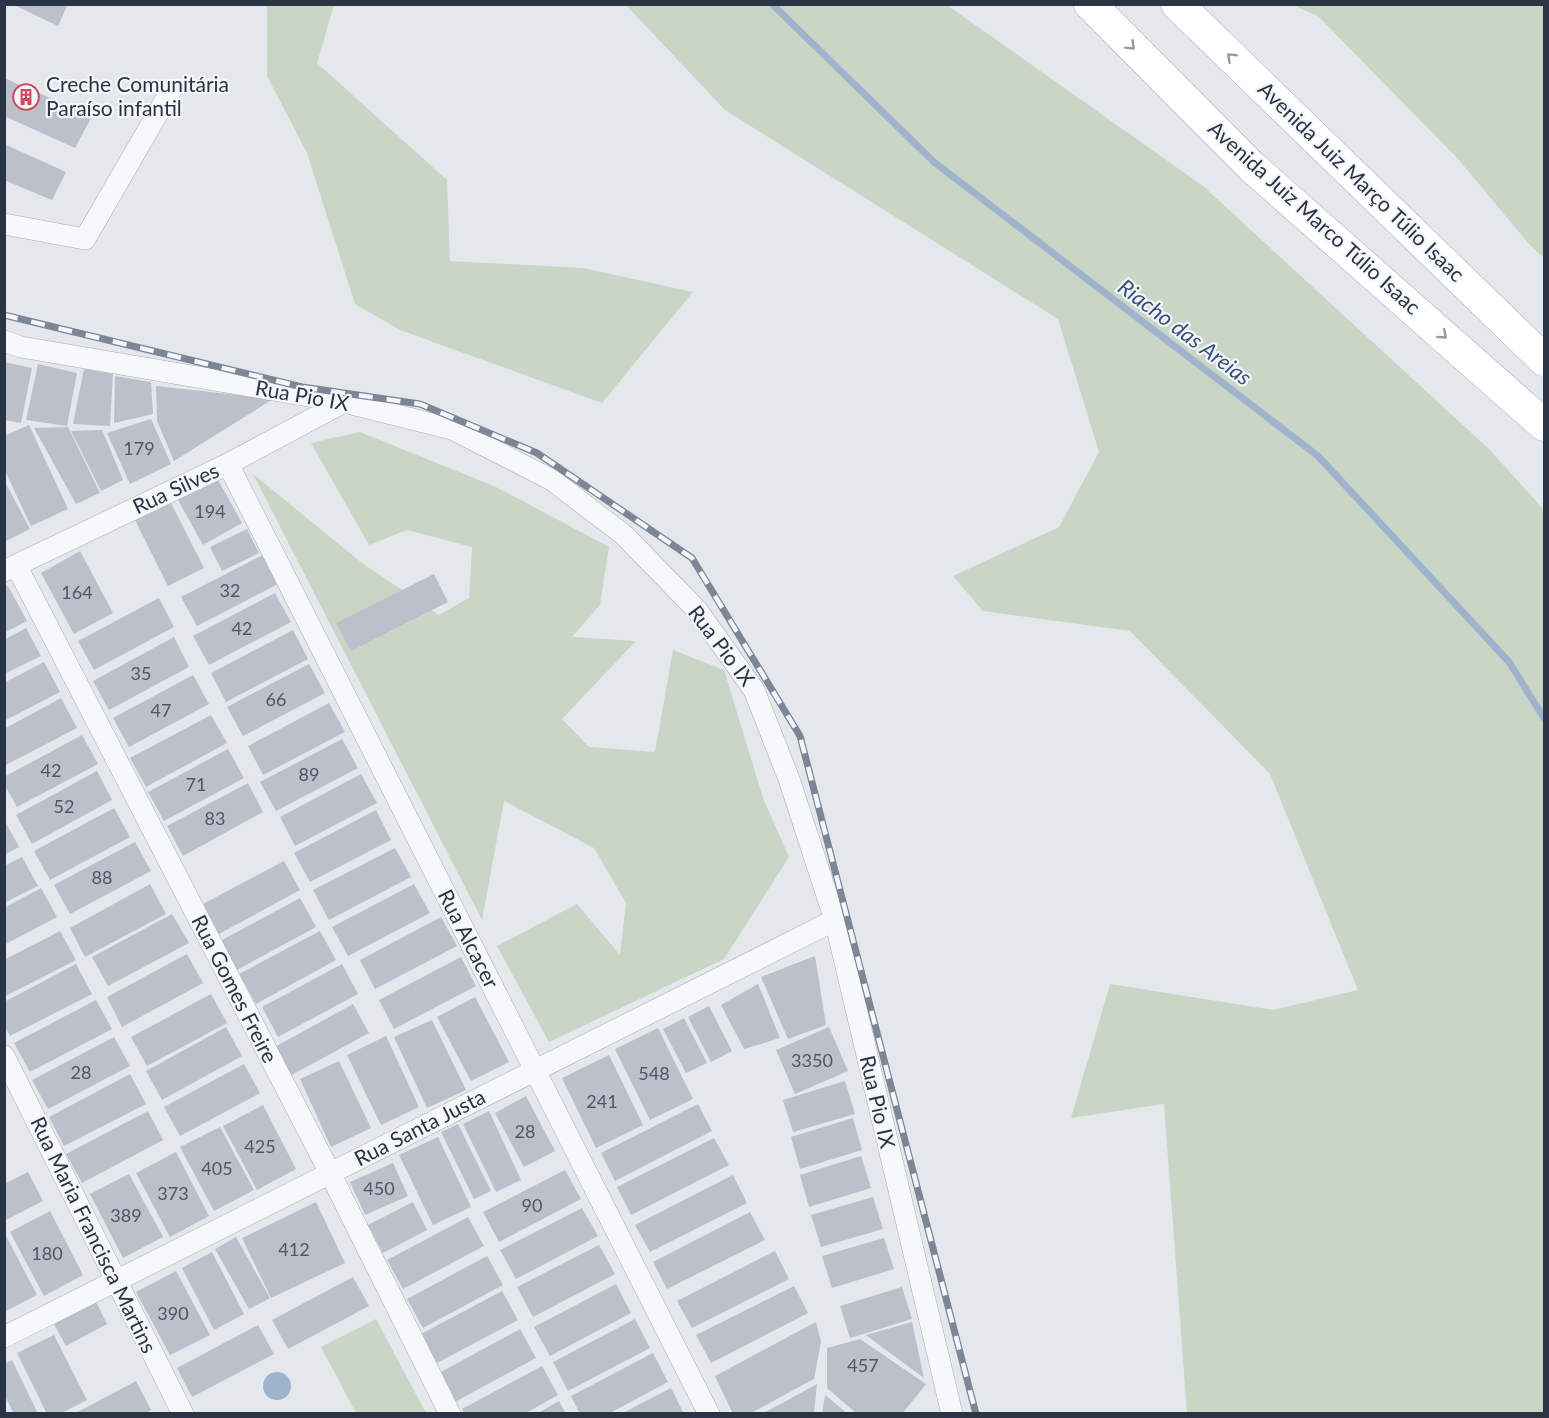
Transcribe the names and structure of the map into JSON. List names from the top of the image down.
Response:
{
  "streets": {
    "main road": ["Avenida Juiz Março Túlio Isaac", "Avenida Juiz Marco Túlio Isaac"],
    "street": [
      "Rua Pio IX",
      "Rua Silves",
      "Rua Alcacer",
      "Rua Gomes Freire",
      "Rua Santa Justa",
      "Rua Maria Francisca Martins"
    ]
  },
  "crossings": [
    ["Rua Pio IX", "Rua Silves"],
    ["Rua Pio IX", "Rua Santa Justa"],
    ["Rua Silves", "Rua Alcacer"],
    ["Rua Silves", "Rua Gomes Freire"],
    ["Rua Alcacer", "Rua Santa Justa"],
    ["Rua Gomes Freire", "Rua Santa Justa"],
    ["Rua Santa Justa", "Rua Maria Francisca Martins"]
  ],
  "one_way": ["Avenida Juiz Março Túlio Isaac", "Avenida Juiz Marco Túlio Isaac"],
  "water": ["Riacho das Areias"],
  "places": {
    "building": ["Creche Comunitária Paraíso infantil"]
  },
  "house_numbers": [
    "179",
    "194",
    "32",
    "164",
    "42",
    "35",
    "66",
    "47",
    "42",
    "89",
    "71",
    "52",
    "83",
    "88",
    "3350",
    "28",
    "548",
    "241",
    "28",
    "425",
    "405",
    "450",
    "373",
    "90",
    "389",
    "412",
    "180",
    "390",
    "457"
  ]
}
